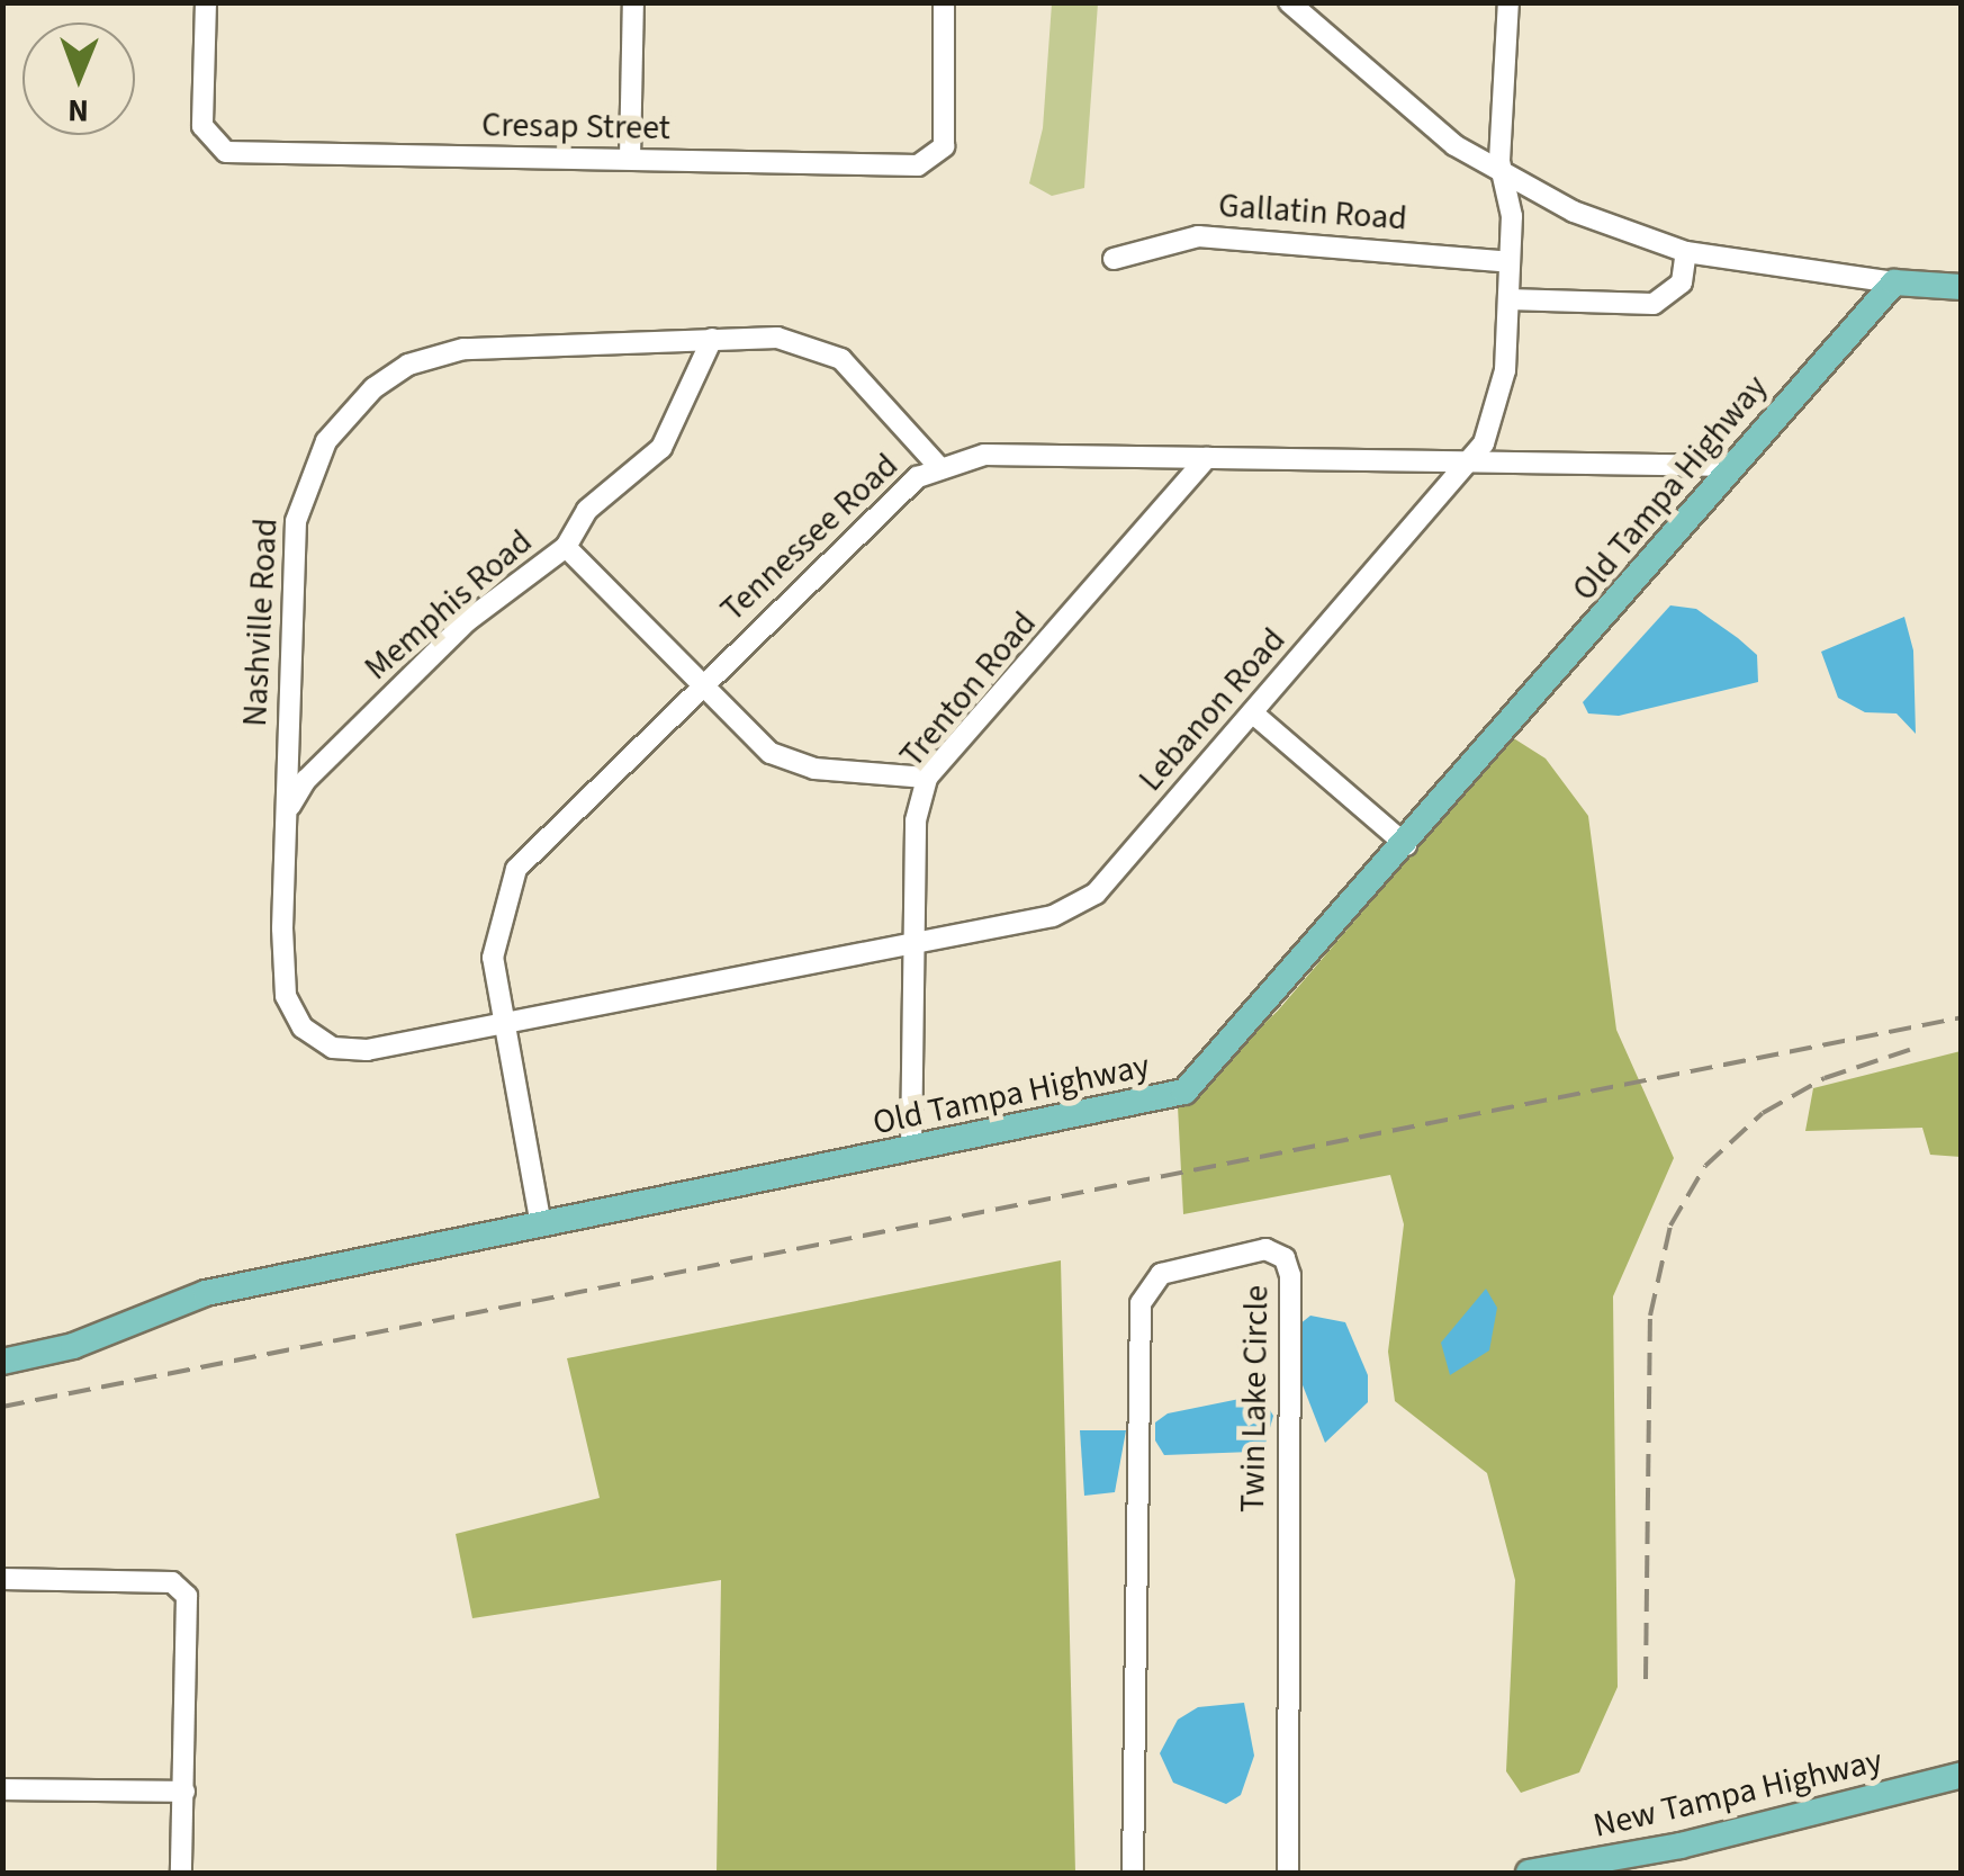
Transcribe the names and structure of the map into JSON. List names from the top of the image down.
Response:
{
  "streets": {
    "main road": ["Old Tampa Highway", "New Tampa Highway"],
    "street": [
      "Cresap Street",
      "Gallatin Road",
      "Tennessee Road",
      "Memphis Road",
      "Nashville Road",
      "Trenton Road",
      "Lebanon Road",
      "Twin Lake Circle"
    ]
  },
  "crossings": [
    ["Gallatin Road", "Lebanon Road"],
    ["Old Tampa Highway", "Tennessee Road"],
    ["Old Tampa Highway", "Trenton Road"],
    ["Tennessee Road", "Nashville Road"],
    ["Tennessee Road", "Trenton Road"],
    ["Tennessee Road", "Lebanon Road"],
    ["Memphis Road", "Nashville Road"],
    ["Nashville Road", "Lebanon Road"],
    ["Trenton Road", "Lebanon Road"]
  ],
  "north": "bottom"
}
